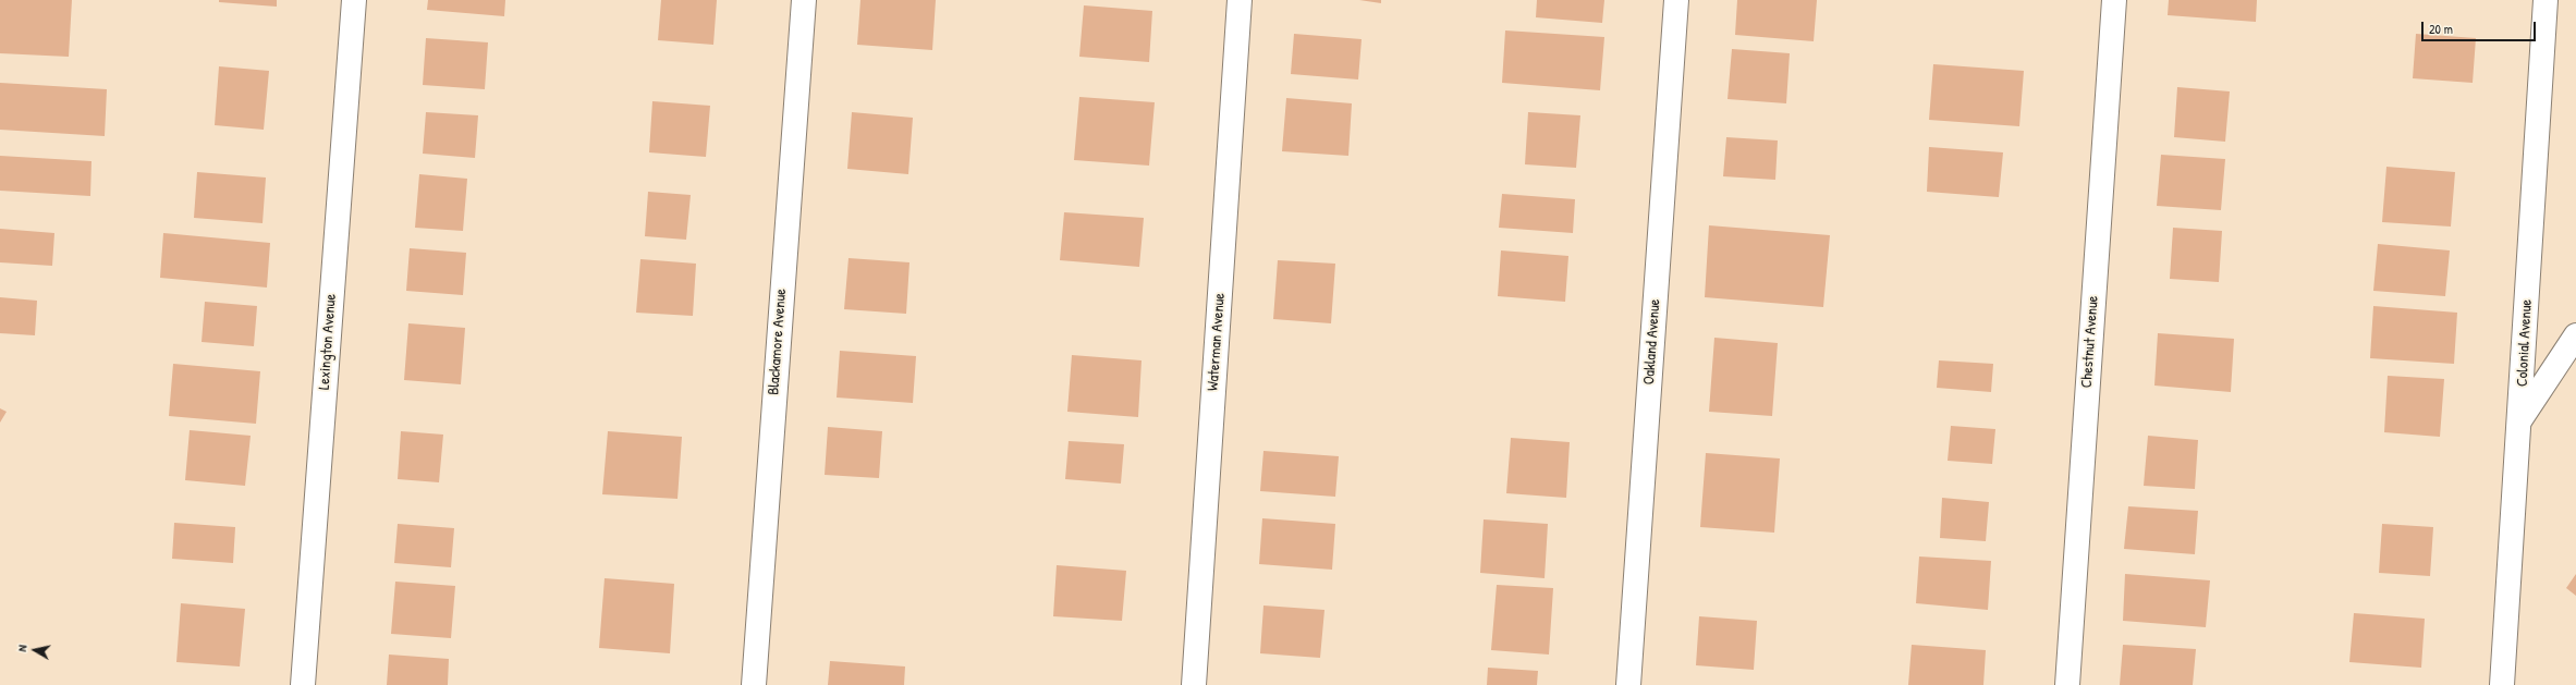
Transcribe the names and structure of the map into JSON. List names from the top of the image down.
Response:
{
  "streets": {
    "street": [
      "Lexington Avenue",
      "Blackamore Avenue",
      "Waterman Avenue",
      "Oakland Avenue",
      "Chestnut Avenue",
      "Colonial Avenue"
    ]
  },
  "scale_bar": "20 m",
  "north": "left"
}
